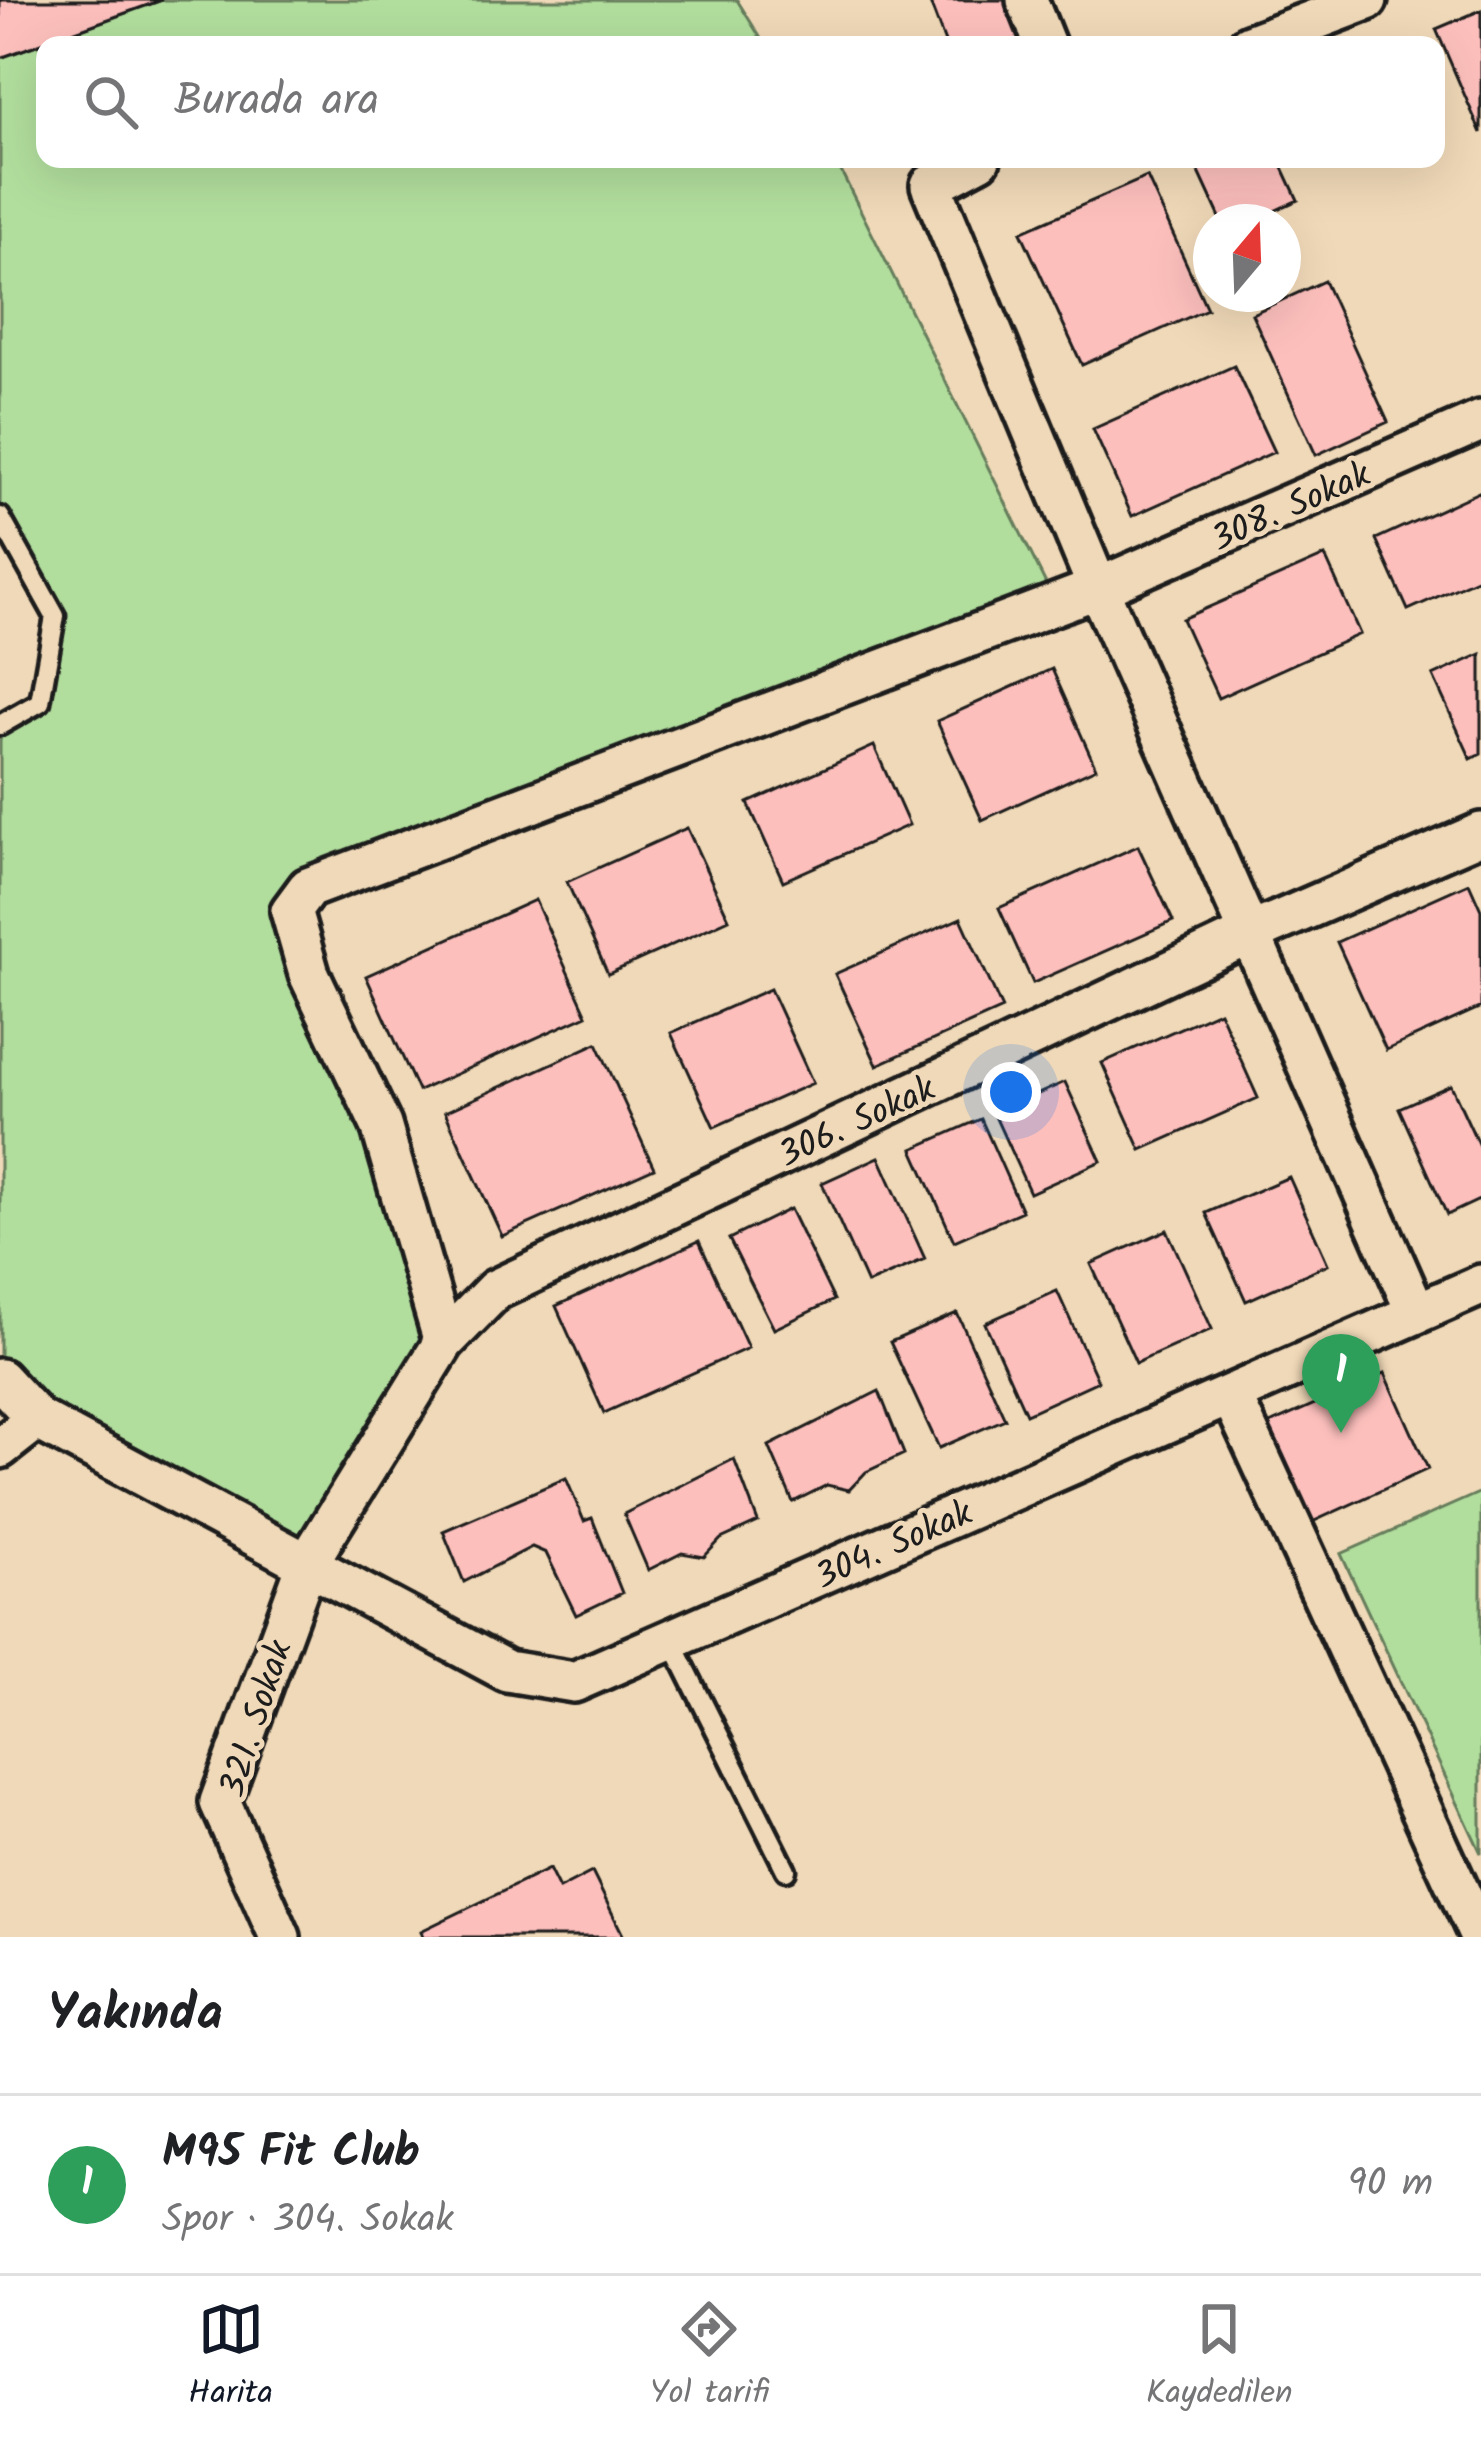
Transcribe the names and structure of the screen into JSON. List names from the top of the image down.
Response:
{
  "streets": {
    "street": [
      "308. Sokak",
      "306. Sokak",
      "304. Sokak",
      "321. Sokak"
    ]
  },
  "crossings": [
    ["308. Sokak", "306. Sokak"],
    ["306. Sokak", "304. Sokak"],
    ["306. Sokak", "321. Sokak"],
    ["304. Sokak", "321. Sokak"]
  ],
  "north": "top",
  "page": {
    "search": "Burada ara",
    "pins": "1",
    "heading": "Yakında",
    "list": [
      {
        "mark": "1",
        "name": "M95 Fit Club",
        "note": "Spor · 304. Sokak",
        "value": "90 m"
      }
    ],
    "nav": ["Harita", "Yol tarifi", "Kaydedilen"]
  }
}
